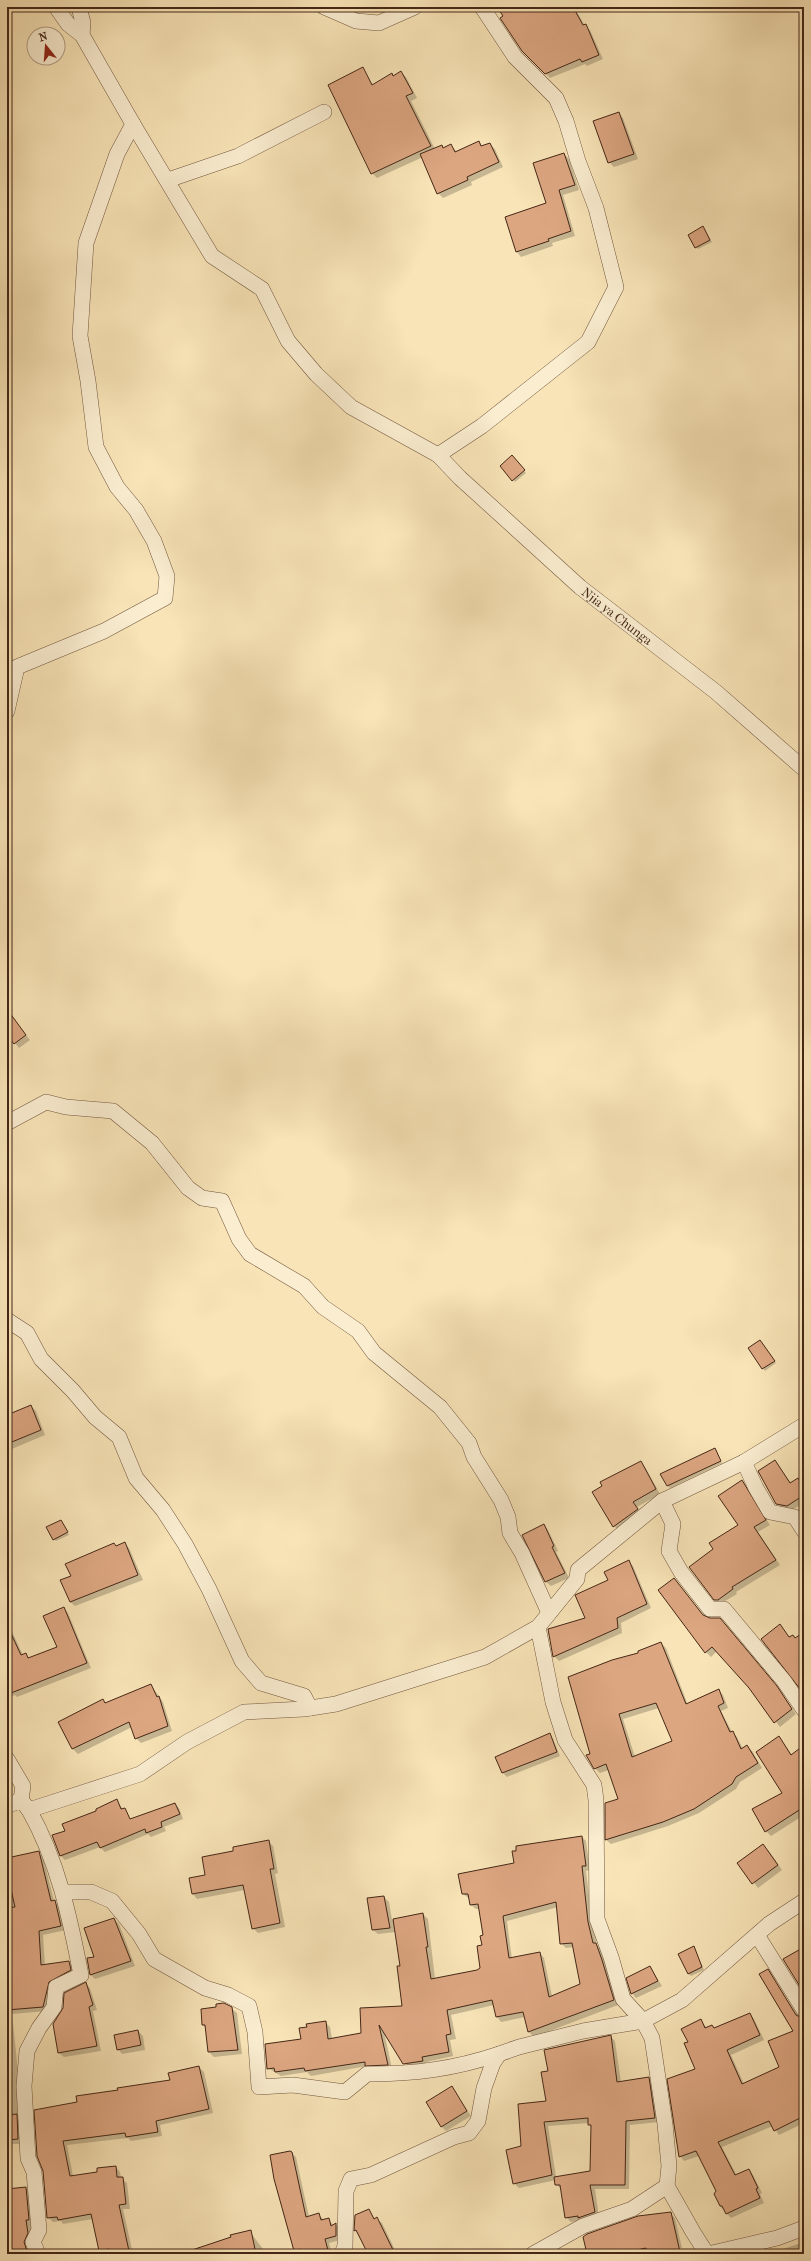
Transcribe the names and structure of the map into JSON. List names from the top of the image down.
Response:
{
  "streets": {
    "street": ["Njia ya Chunga"]
  },
  "north": "top"
}
